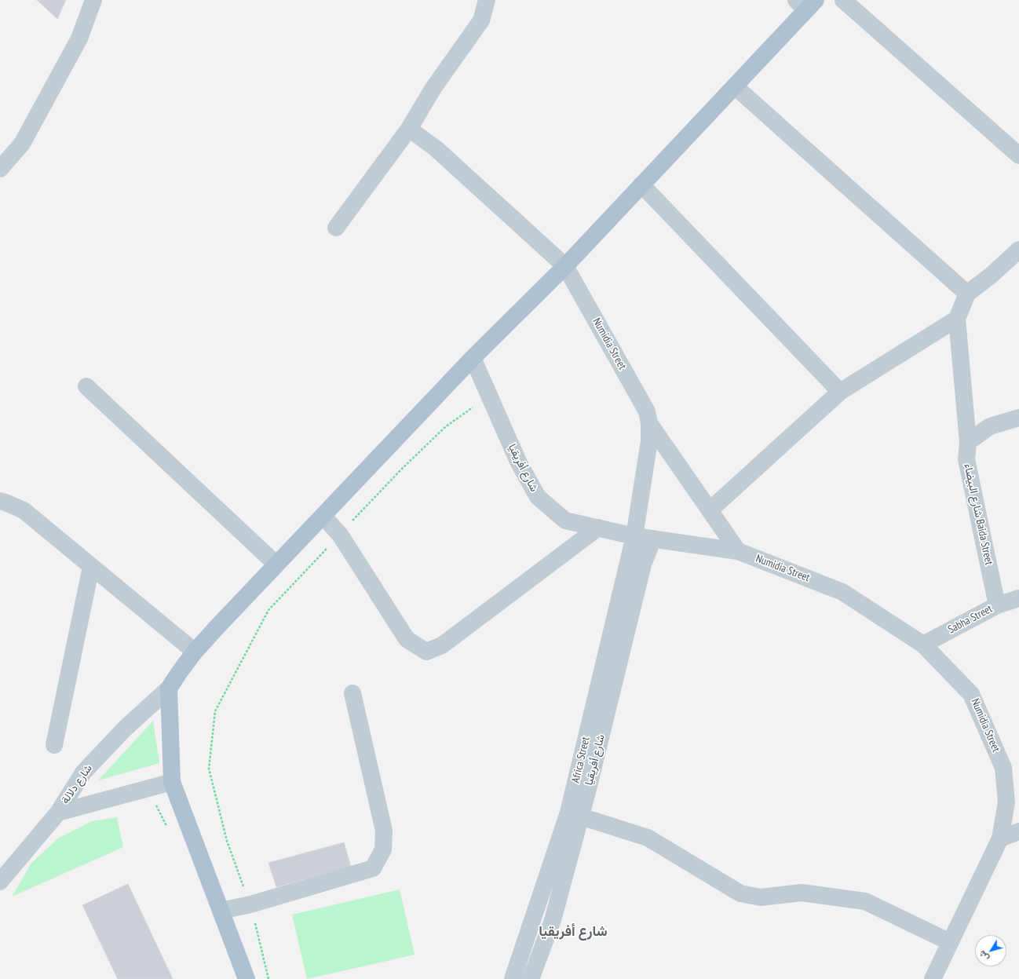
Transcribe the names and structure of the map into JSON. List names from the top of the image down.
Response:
{
  "streets": {
    "street": [
      "Numidia Street",
      "شارع أفريقيا",
      "شارع البيضاء Baida Street",
      "Sabha Street",
      "Africa Street",
      "شارع دلالة"
    ]
  },
  "crossings": [
    ["Numidia Street", "شارع أفريقيا"],
    ["Numidia Street", "Sabha Street"],
    ["Numidia Street", "Africa Street"],
    ["شارع أفريقيا", "Africa Street"],
    ["شارع البيضاء Baida Street", "Sabha Street"]
  ],
  "districts": ["شارع أفريقيا"],
  "north": "bottom left"
}
